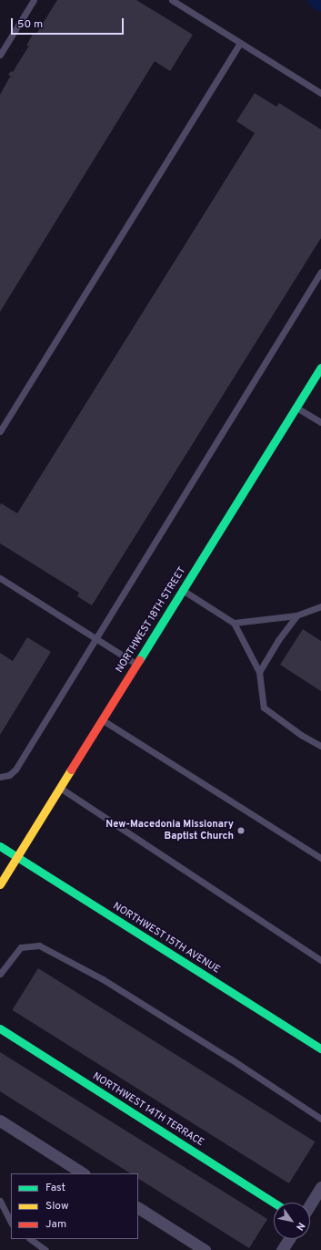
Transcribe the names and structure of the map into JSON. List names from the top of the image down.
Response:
{
  "streets": {
    "street": ["NORTHWEST 18TH STREET", "NORTHWEST 15TH AVENUE", "NORTHWEST 14TH TERRACE"]
  },
  "crossings": [
    ["NORTHWEST 18TH STREET", "NORTHWEST 15TH AVENUE"]
  ],
  "places": ["New-Macedonia Missionary Baptist Church"],
  "legend": ["Fast", "Slow", "Jam"],
  "scale_bar": "50 m",
  "north": "bottom right"
}
